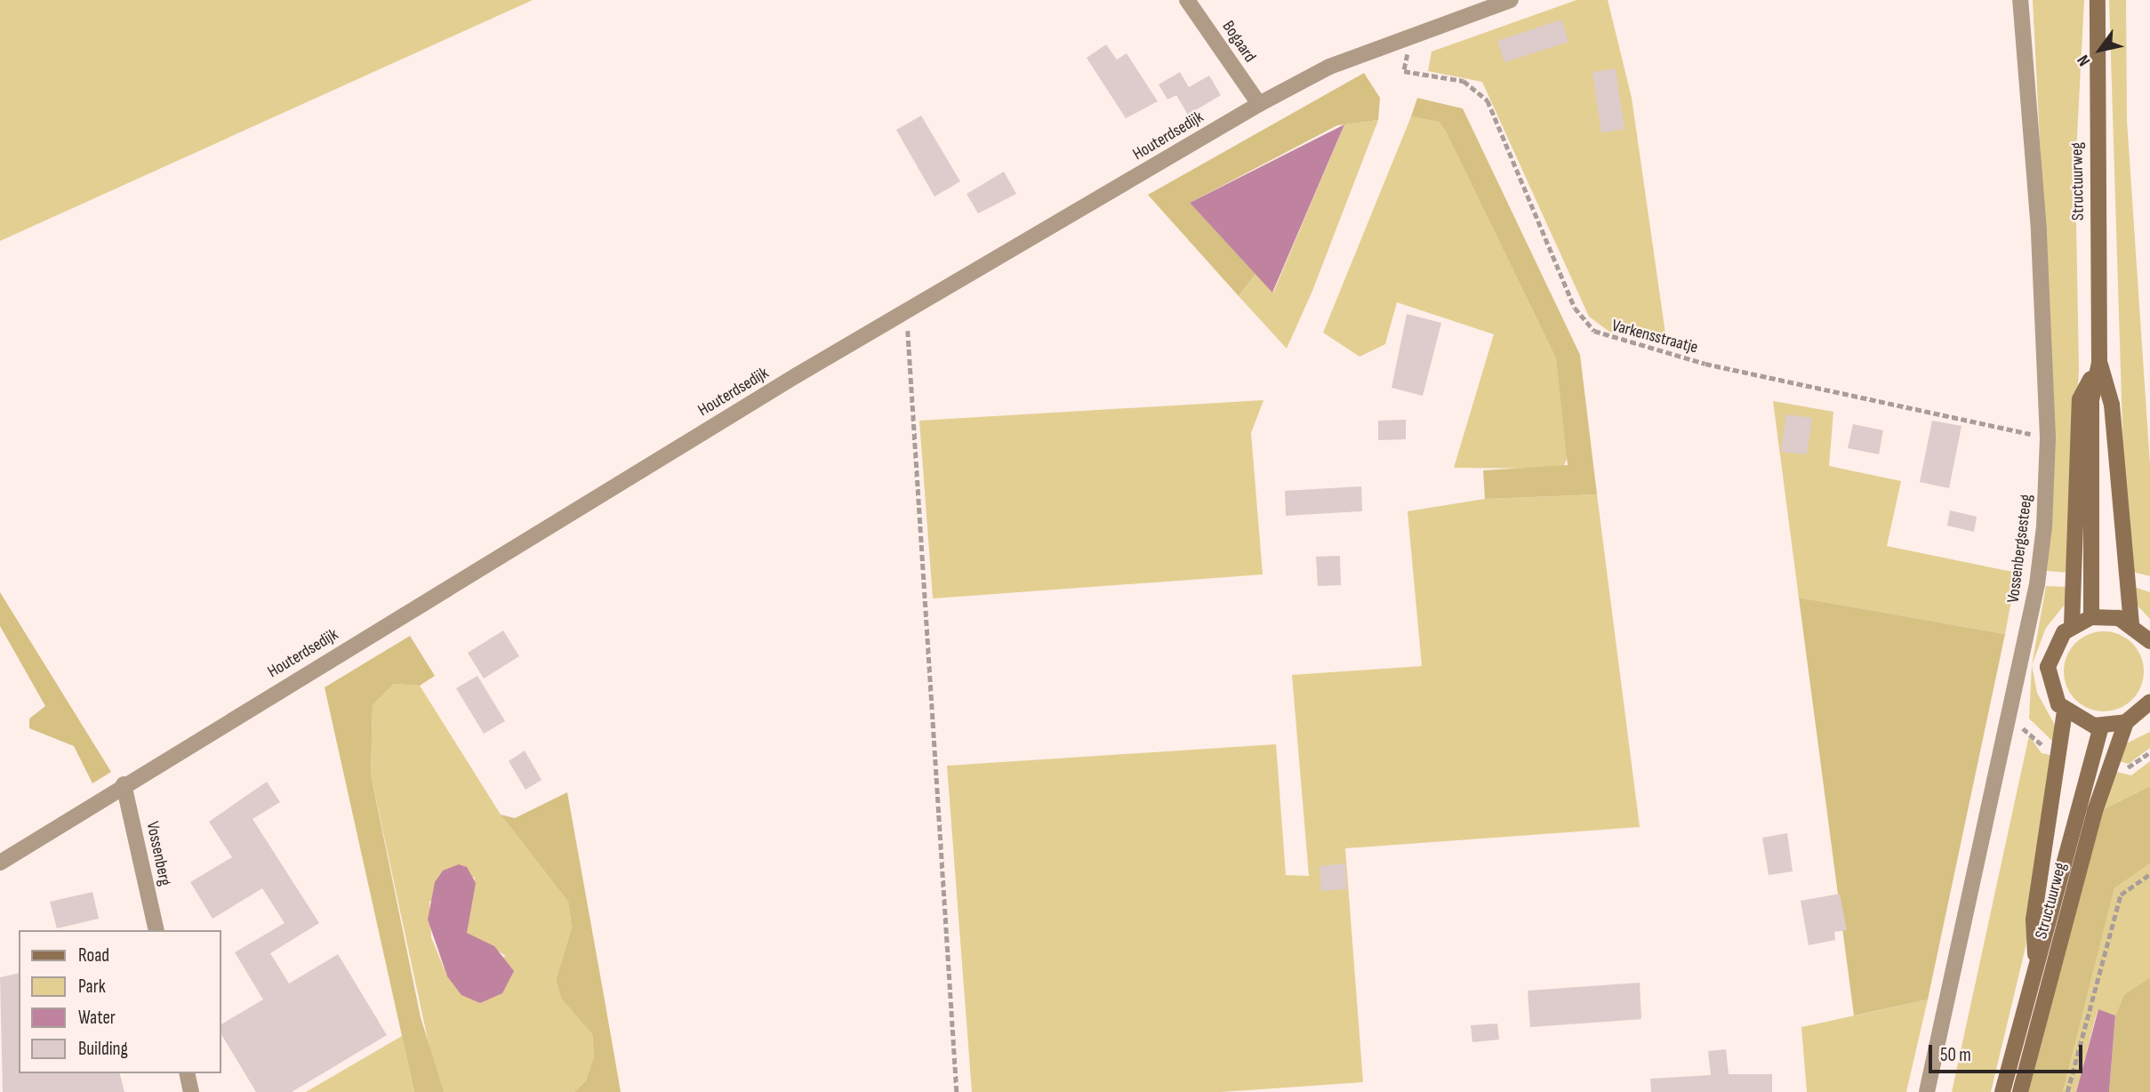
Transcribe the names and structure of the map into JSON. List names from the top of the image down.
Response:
{
  "streets": {
    "main road": ["Structuurweg"],
    "street": [
      "Bogaard",
      "Houterdsedijk",
      "Vossenbergsesteeg",
      "Vossenberg"
    ],
    "path": ["Varkensstraatje"]
  },
  "crossings": [
    ["Bogaard", "Houterdsedijk"],
    ["Houterdsedijk", "Varkensstraatje"],
    ["Houterdsedijk", "Vossenberg"],
    ["Varkensstraatje", "Vossenbergsesteeg"]
  ],
  "legend": [
    "Road",
    "Park",
    "Water",
    "Building"
  ],
  "scale_bar": "50 m",
  "north": "bottom left"
}
